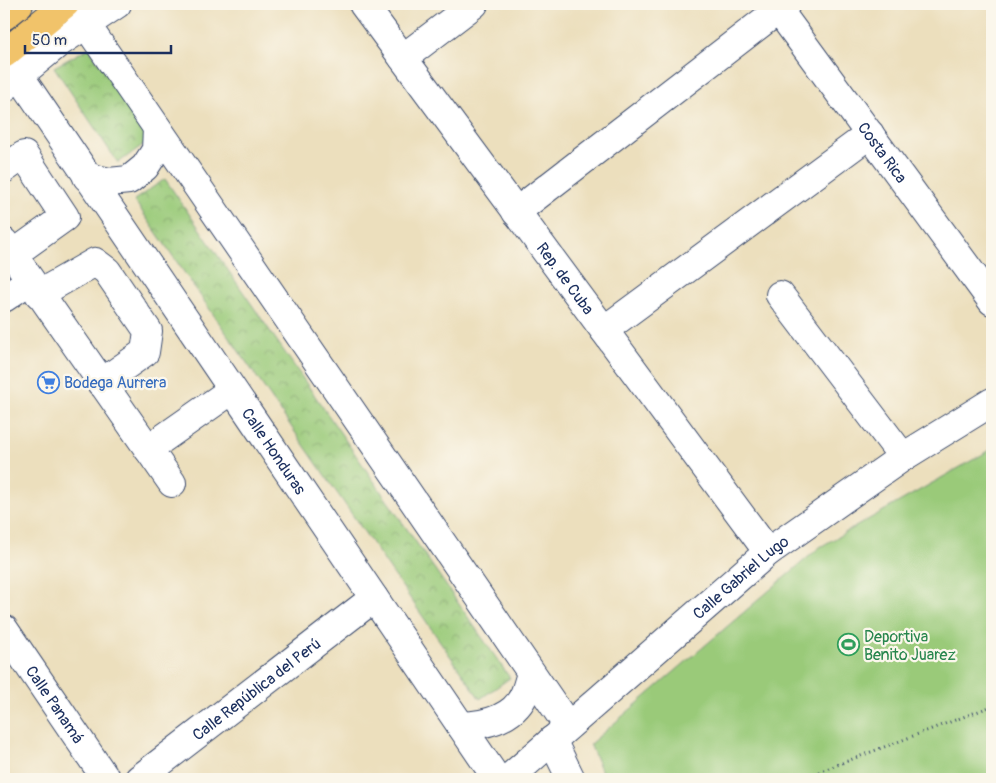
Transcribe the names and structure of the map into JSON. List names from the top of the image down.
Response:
{
  "streets": {
    "street": [
      "Costa Rica",
      "Rep. de Cuba",
      "Calle Honduras",
      "Calle Gabriel Lugo",
      "Calle República del Perú",
      "Calle Panamá"
    ]
  },
  "crossings": [
    ["Rep. de Cuba", "Calle Gabriel Lugo"],
    ["Calle Honduras", "Calle República del Perú"]
  ],
  "places": {
    "supermarket": ["Bodega Aurrera"],
    "sports": ["Deportiva Benito Juarez"]
  },
  "scale_bar": "50 m"
}
